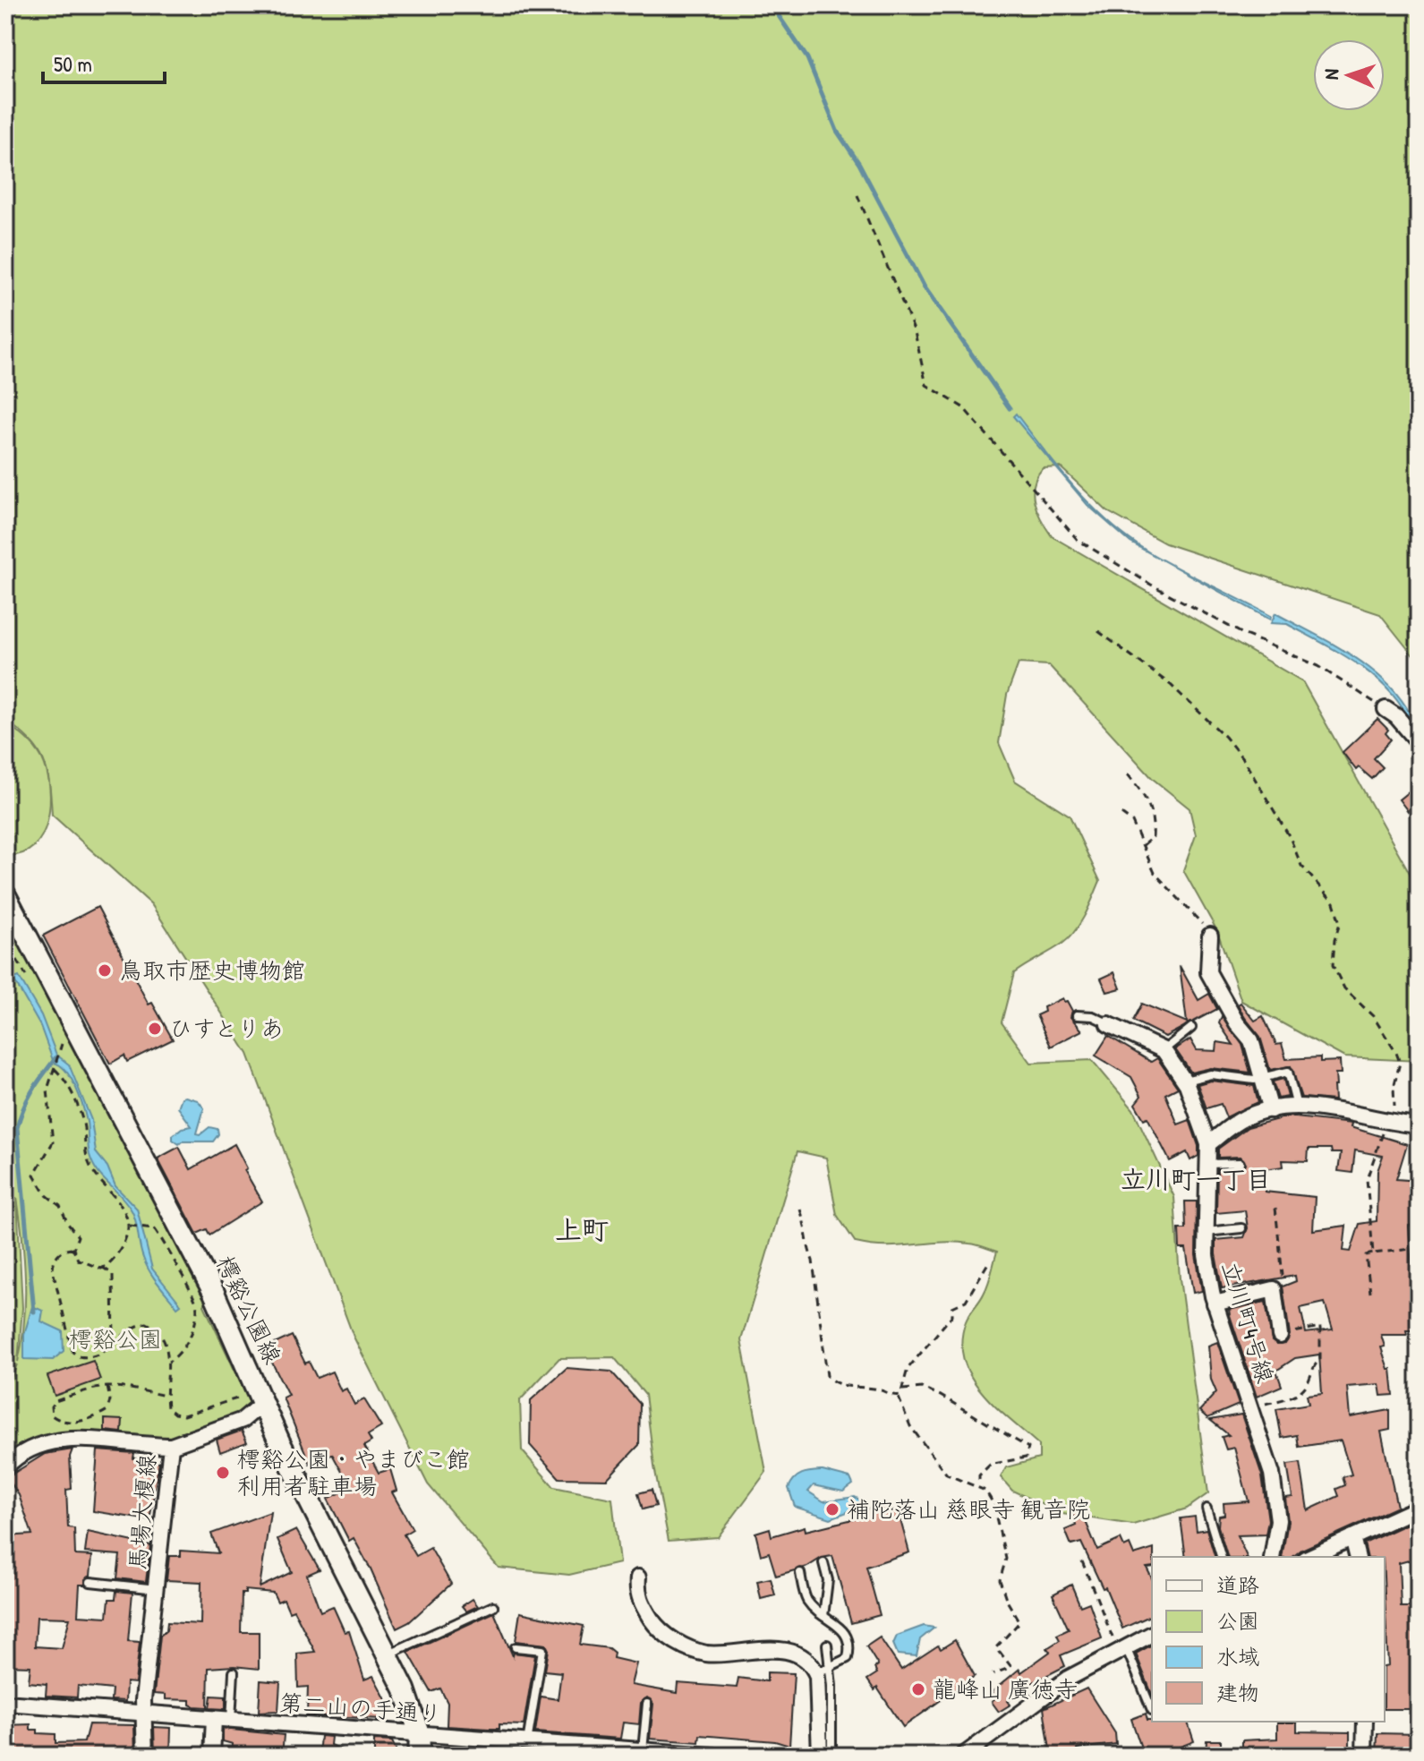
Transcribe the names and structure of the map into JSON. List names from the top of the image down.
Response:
{
  "streets": {
    "main road": ["樗谿公園線"],
    "street": ["立川町4号線", "馬場大榎線", "第二山の手通り"]
  },
  "crossings": [
    ["樗谿公園線", "第二山の手通り"],
    ["馬場大榎線", "第二山の手通り"]
  ],
  "districts": ["立川町一丁目", "上町"],
  "parks": ["樗谿公園"],
  "places": [
    "鳥取市歴史博物館",
    "ひすとりあ",
    "樗谿公園・やまびこ館 利用者駐車場",
    "補陀落山 慈眼寺 観音院",
    "龍峰山 廣徳寺"
  ],
  "legend": [
    "道路",
    "公園",
    "水域",
    "建物"
  ],
  "scale_bar": "50 m",
  "north": "left"
}
